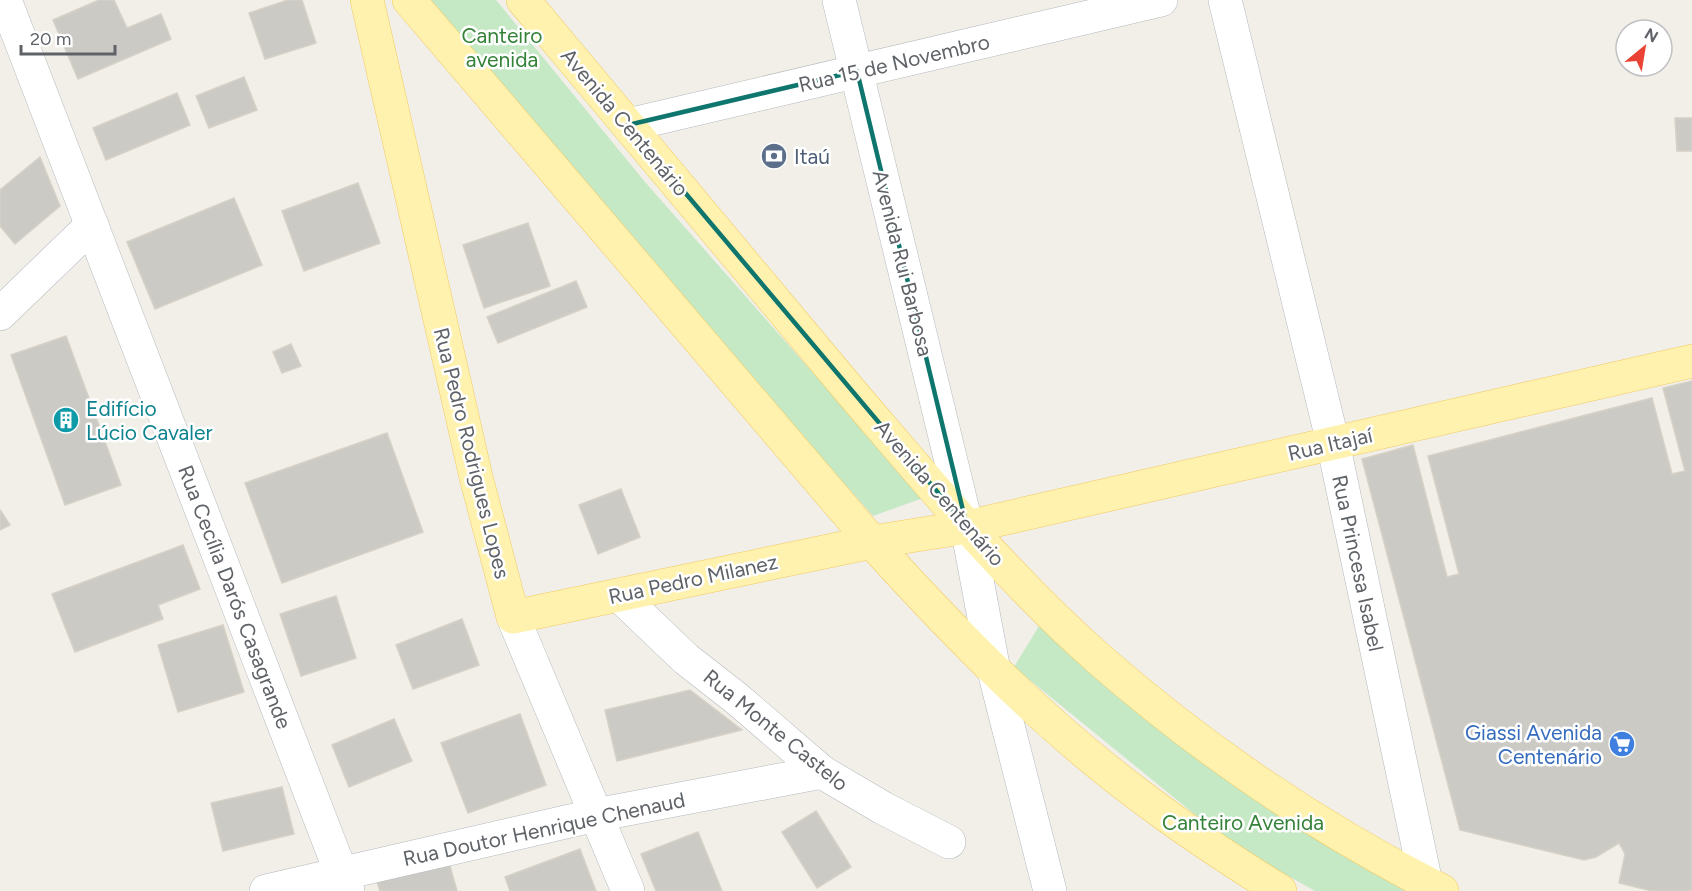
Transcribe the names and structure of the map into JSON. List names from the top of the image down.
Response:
{
  "streets": {
    "main road": [
      "Avenida Centenário",
      "Rua Itajaí",
      "Rua Pedro Rodrigues Lopes",
      "Rua Pedro Milanez"
    ],
    "street": [
      "Rua 15 de Novembro",
      "Avenida Rui Barbosa",
      "Rua Princesa Isabel",
      "Rua Cecília Darós Casagrande",
      "Rua Monte Castelo",
      "Rua Doutor Henrique Chenaud"
    ]
  },
  "crossings": [
    ["Rua 15 de Novembro", "Avenida Centenário"],
    ["Rua 15 de Novembro", "Avenida Rui Barbosa"],
    ["Avenida Centenário", "Avenida Rui Barbosa"],
    ["Avenida Centenário", "Rua Itajaí"],
    ["Avenida Centenário", "Rua Princesa Isabel"],
    ["Avenida Rui Barbosa", "Rua Itajaí"],
    ["Rua Itajaí", "Rua Princesa Isabel"],
    ["Rua Itajaí", "Rua Pedro Milanez"],
    ["Rua Pedro Rodrigues Lopes", "Rua Pedro Milanez"],
    ["Rua Pedro Rodrigues Lopes", "Rua Doutor Henrique Chenaud"],
    ["Rua Pedro Milanez", "Rua Monte Castelo"],
    ["Rua Cecília Darós Casagrande", "Rua Doutor Henrique Chenaud"],
    ["Rua Monte Castelo", "Rua Doutor Henrique Chenaud"]
  ],
  "parks": ["Canteiro avenida", "Canteiro Avenida"],
  "places": {
    "bank": ["Itaú"],
    "building": ["Edifício Lúcio Cavaler"],
    "supermarket": ["Giassi Avenida Centenário"]
  },
  "scale_bar": "20 m",
  "north": "top right"
}
